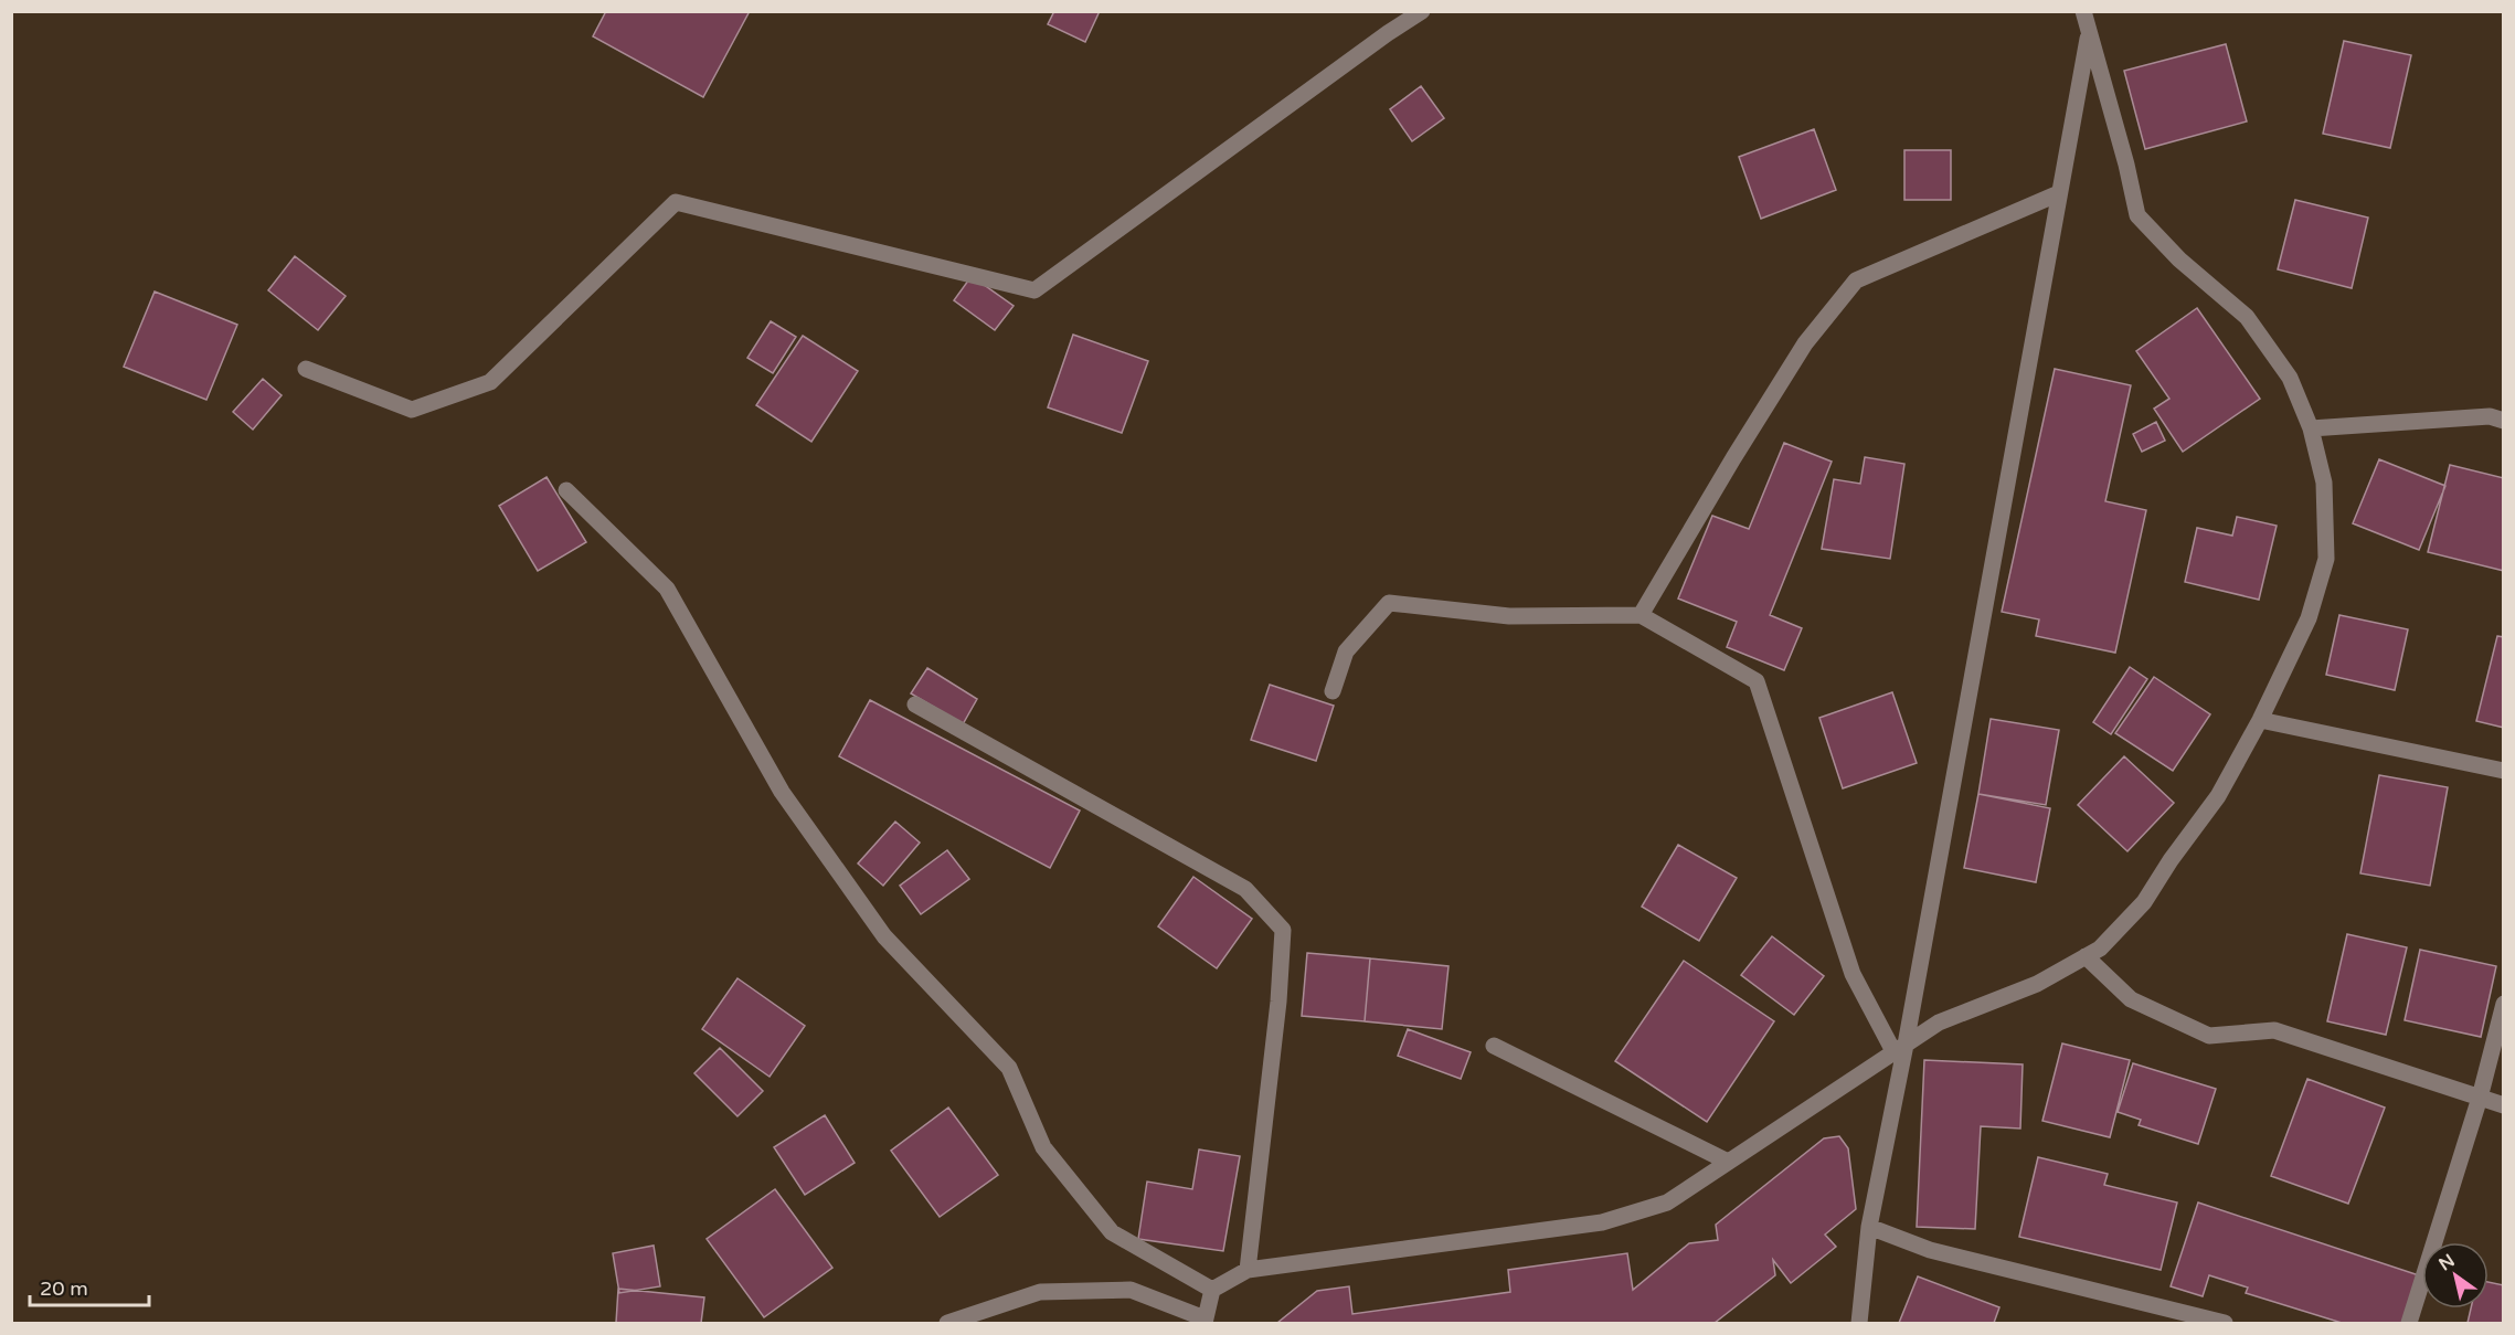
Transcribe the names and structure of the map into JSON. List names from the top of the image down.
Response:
{
  "scale_bar": "20 m",
  "north": "top left"
}
